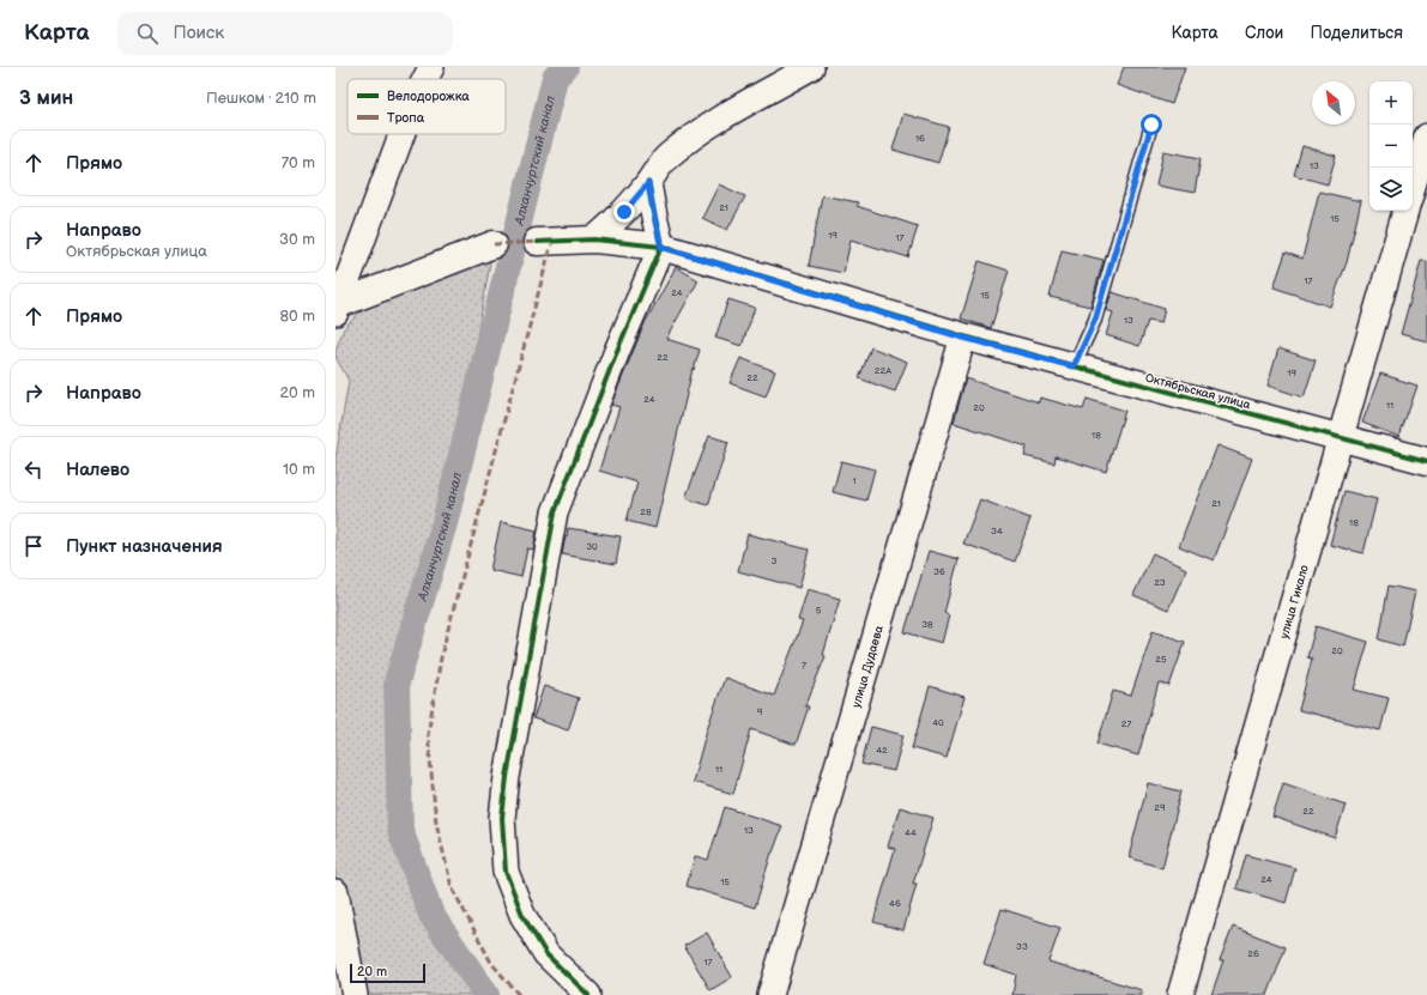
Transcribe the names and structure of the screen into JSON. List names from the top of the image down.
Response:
{
  "streets": {
    "street": ["Октябрьская улица", "улица Гикало", "улица Дудаева"]
  },
  "crossings": [
    ["Октябрьская улица", "улица Гикало"],
    ["Октябрьская улица", "улица Дудаева"]
  ],
  "water": ["Алханчуртский канал"],
  "house_numbers": [
    "16",
    "13",
    "21",
    "15",
    "19",
    "17",
    "17",
    "24",
    "15",
    "13",
    "22",
    "22А",
    "19",
    "22",
    "24",
    "11",
    "20",
    "18",
    "1",
    "21",
    "28",
    "18",
    "34",
    "30",
    "3",
    "36",
    "23",
    "5",
    "38",
    "20",
    "25",
    "7",
    "9",
    "40",
    "27",
    "42",
    "11",
    "29",
    "22",
    "13",
    "44",
    "24",
    "15",
    "46",
    "33",
    "26",
    "17"
  ],
  "legend": ["Велодорожка", "Тропа"],
  "scale_bar": "20 m",
  "north": "top left",
  "page": {
    "header": "Карта",
    "search": "Поиск",
    "nav": ["Карта", "Слои", "Поделиться"],
    "heading": ["3 мин", "Пешком · 210 m"],
    "map_buttons": ["+", "−"],
    "list": [
      ["Прямо", "70 m"],
      ["Направо", "Октябрьская улица", "30 m"],
      ["Прямо", "80 m"],
      ["Направо", "20 m"],
      ["Налево", "10 m"],
      "Пункт назначения"
    ],
    "scale": "20 m"
  }
}
